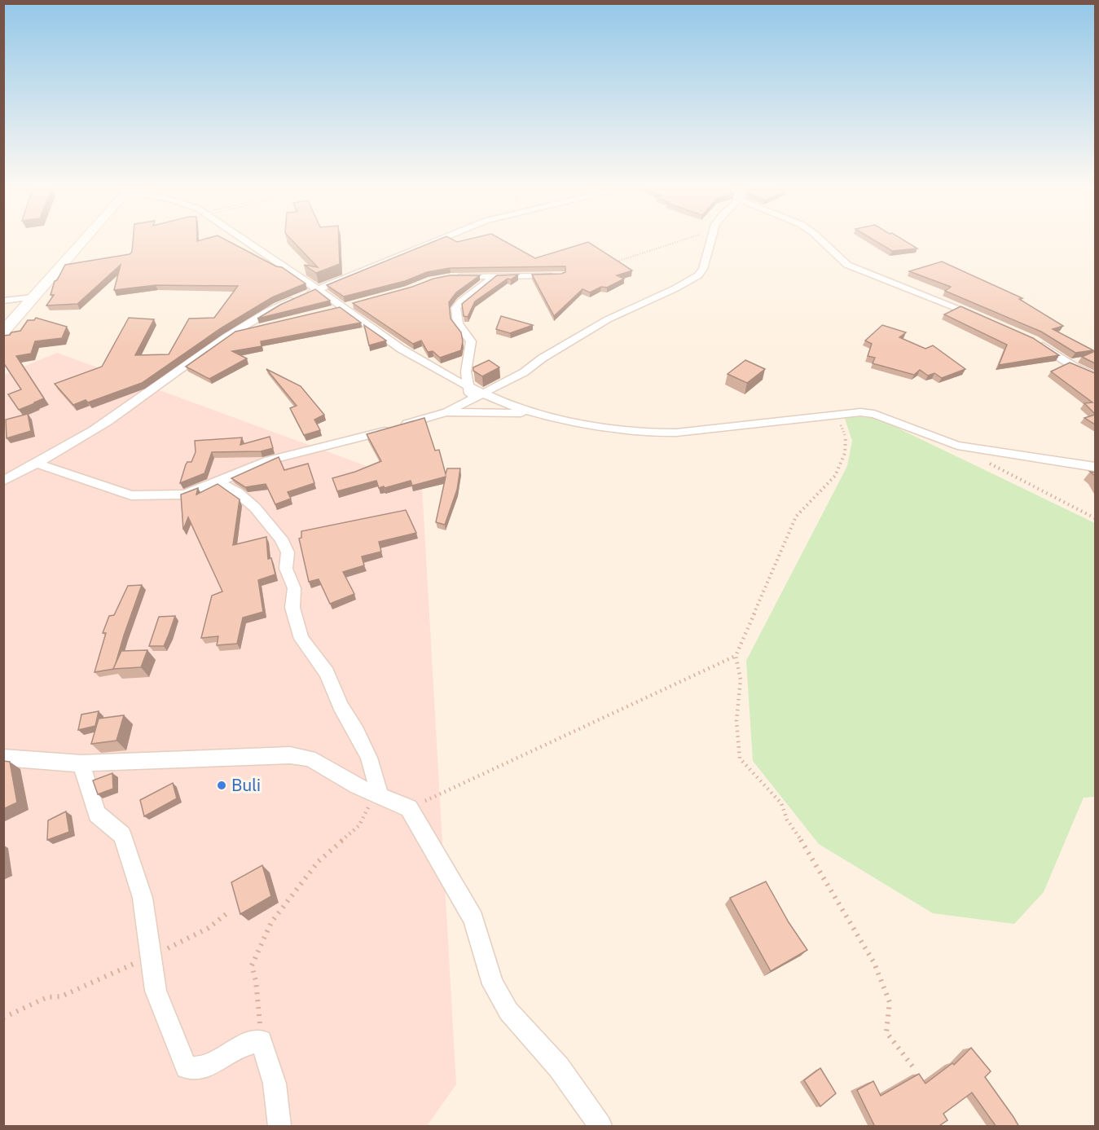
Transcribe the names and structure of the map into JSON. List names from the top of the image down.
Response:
{
  "places": ["Buli"]
}
